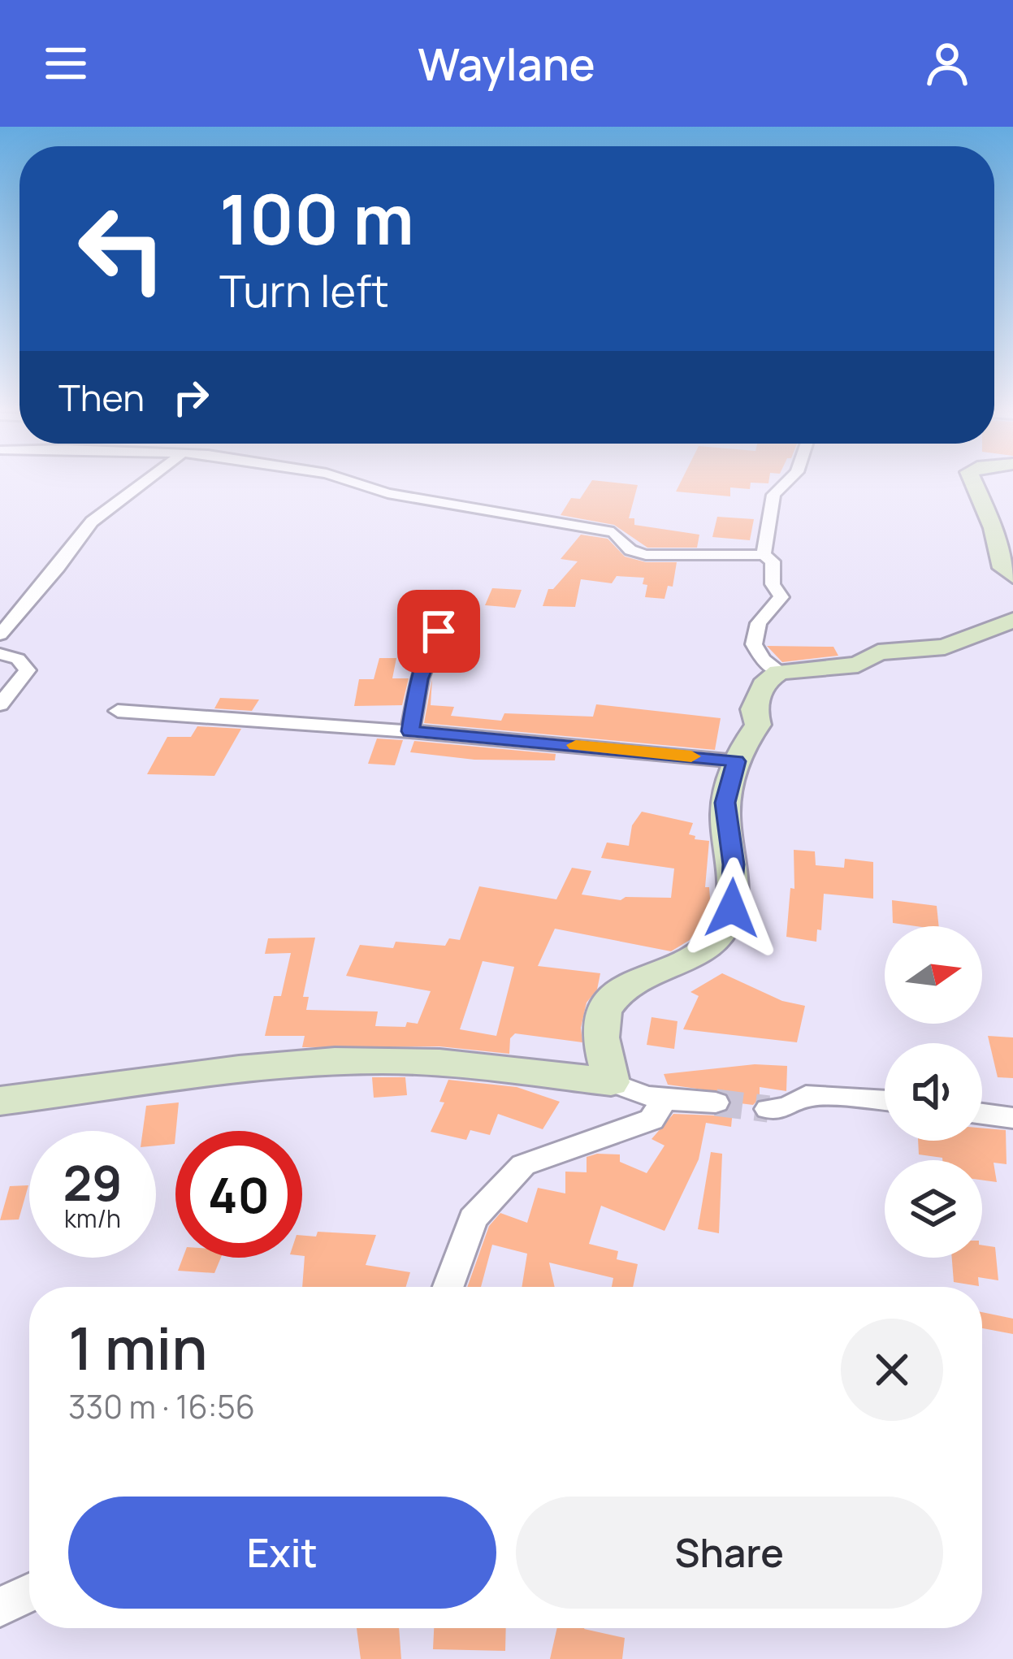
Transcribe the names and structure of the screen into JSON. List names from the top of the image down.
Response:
{
  "north": "right",
  "page": {
    "header": "Waylane",
    "turn": ["100 m", "Turn left"],
    "then": "Then",
    "speed": "29 km/h",
    "limit": "40",
    "heading": ["1 min", "330 m · 16:56"],
    "buttons": ["Exit", "Share"]
  }
}
